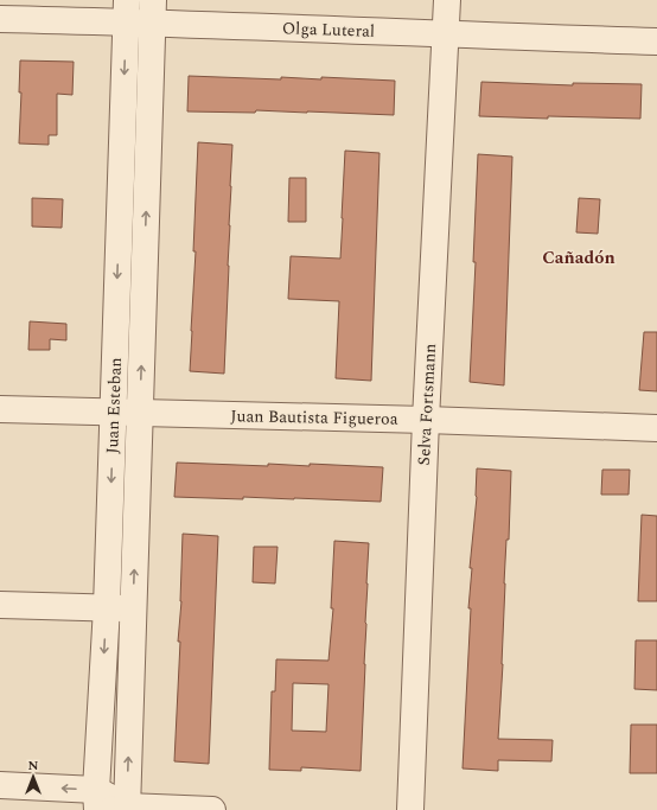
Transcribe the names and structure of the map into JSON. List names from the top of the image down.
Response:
{
  "streets": {
    "street": [
      "Olga Luteral",
      "Selva Fortsmann",
      "Juan Esteban",
      "Juan Bautista Figueroa"
    ]
  },
  "crossings": [
    ["Olga Luteral", "Selva Fortsmann"],
    ["Olga Luteral", "Juan Esteban"],
    ["Selva Fortsmann", "Juan Bautista Figueroa"],
    ["Juan Esteban", "Juan Bautista Figueroa"]
  ],
  "districts": ["Cañadón"],
  "north": "top"
}
